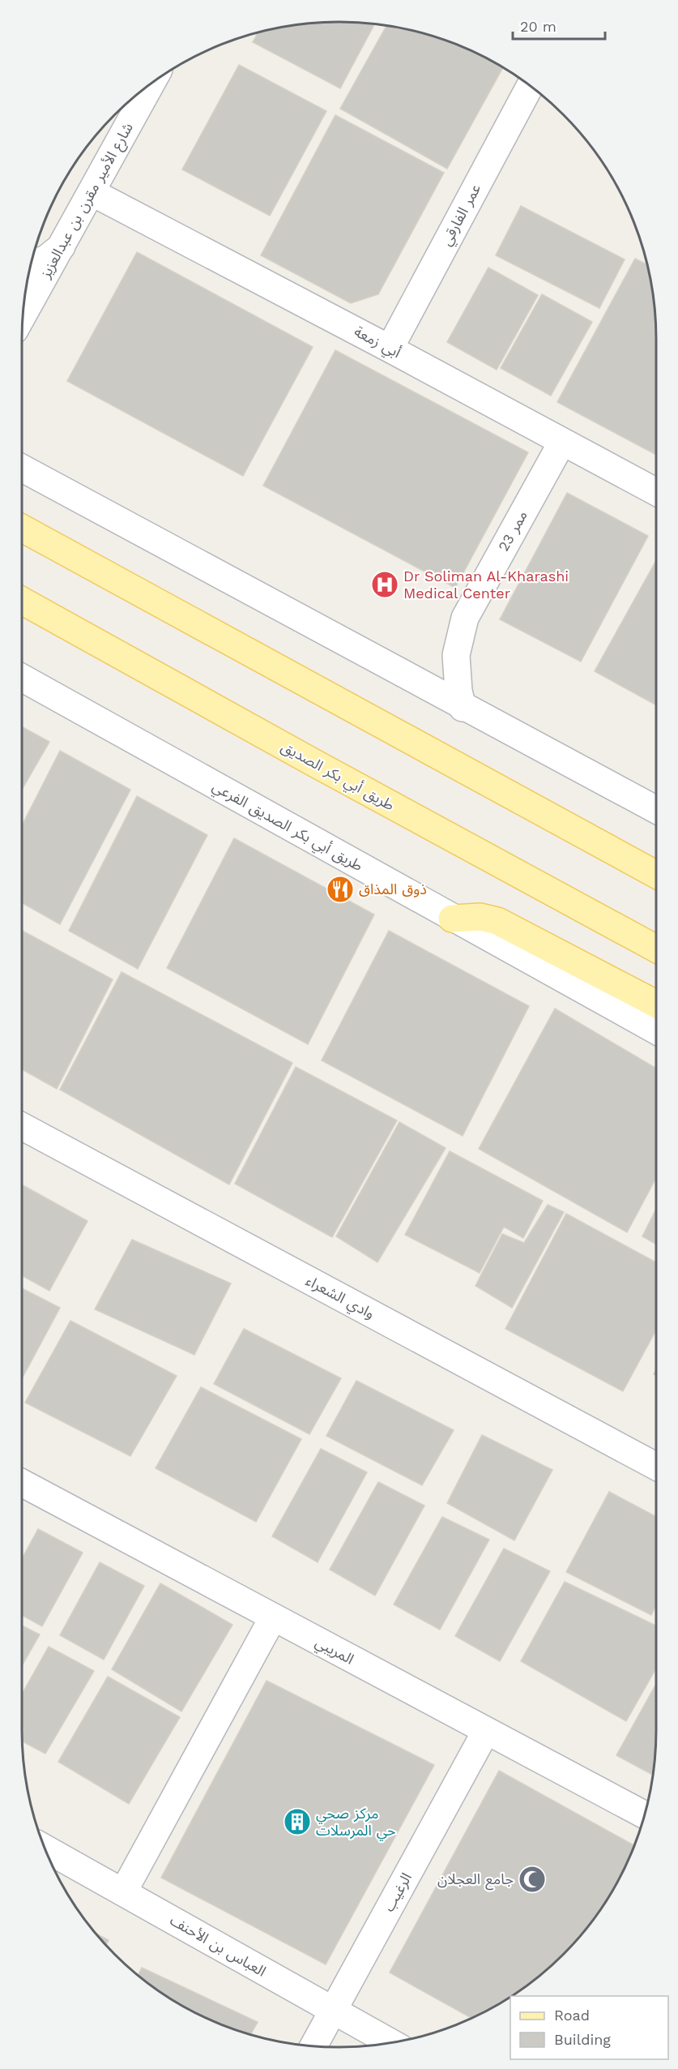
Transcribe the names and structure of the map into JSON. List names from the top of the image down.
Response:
{
  "streets": {
    "main road": ["طريق أبي بكر الصديق"],
    "street": [
      "شارع الأمير مقرن بن عبدالعزيز",
      "عمر الفارقي",
      "أبي زمعة",
      "ممر 23",
      "طريق أبي بكر الصديق الفرعي",
      "وادي الشعراء",
      "المريبي",
      "الرغيب",
      "العباس بن الأحنف"
    ]
  },
  "crossings": [
    ["شارع الأمير مقرن بن عبدالعزيز", "أبي زمعة"],
    ["عمر الفارقي", "أبي زمعة"],
    ["أبي زمعة", "ممر 23"],
    ["المريبي", "الرغيب"],
    ["الرغيب", "العباس بن الأحنف"]
  ],
  "places": {
    "hospital": ["Dr Soliman Al-Kharashi Medical Center"],
    "restaurant": ["ذوق المذاق"],
    "building": ["مركز صحي حي المرسلات"],
    "mosque": ["جامع العجلان"]
  },
  "legend": ["Road", "Building"],
  "scale_bar": "20 m"
}
